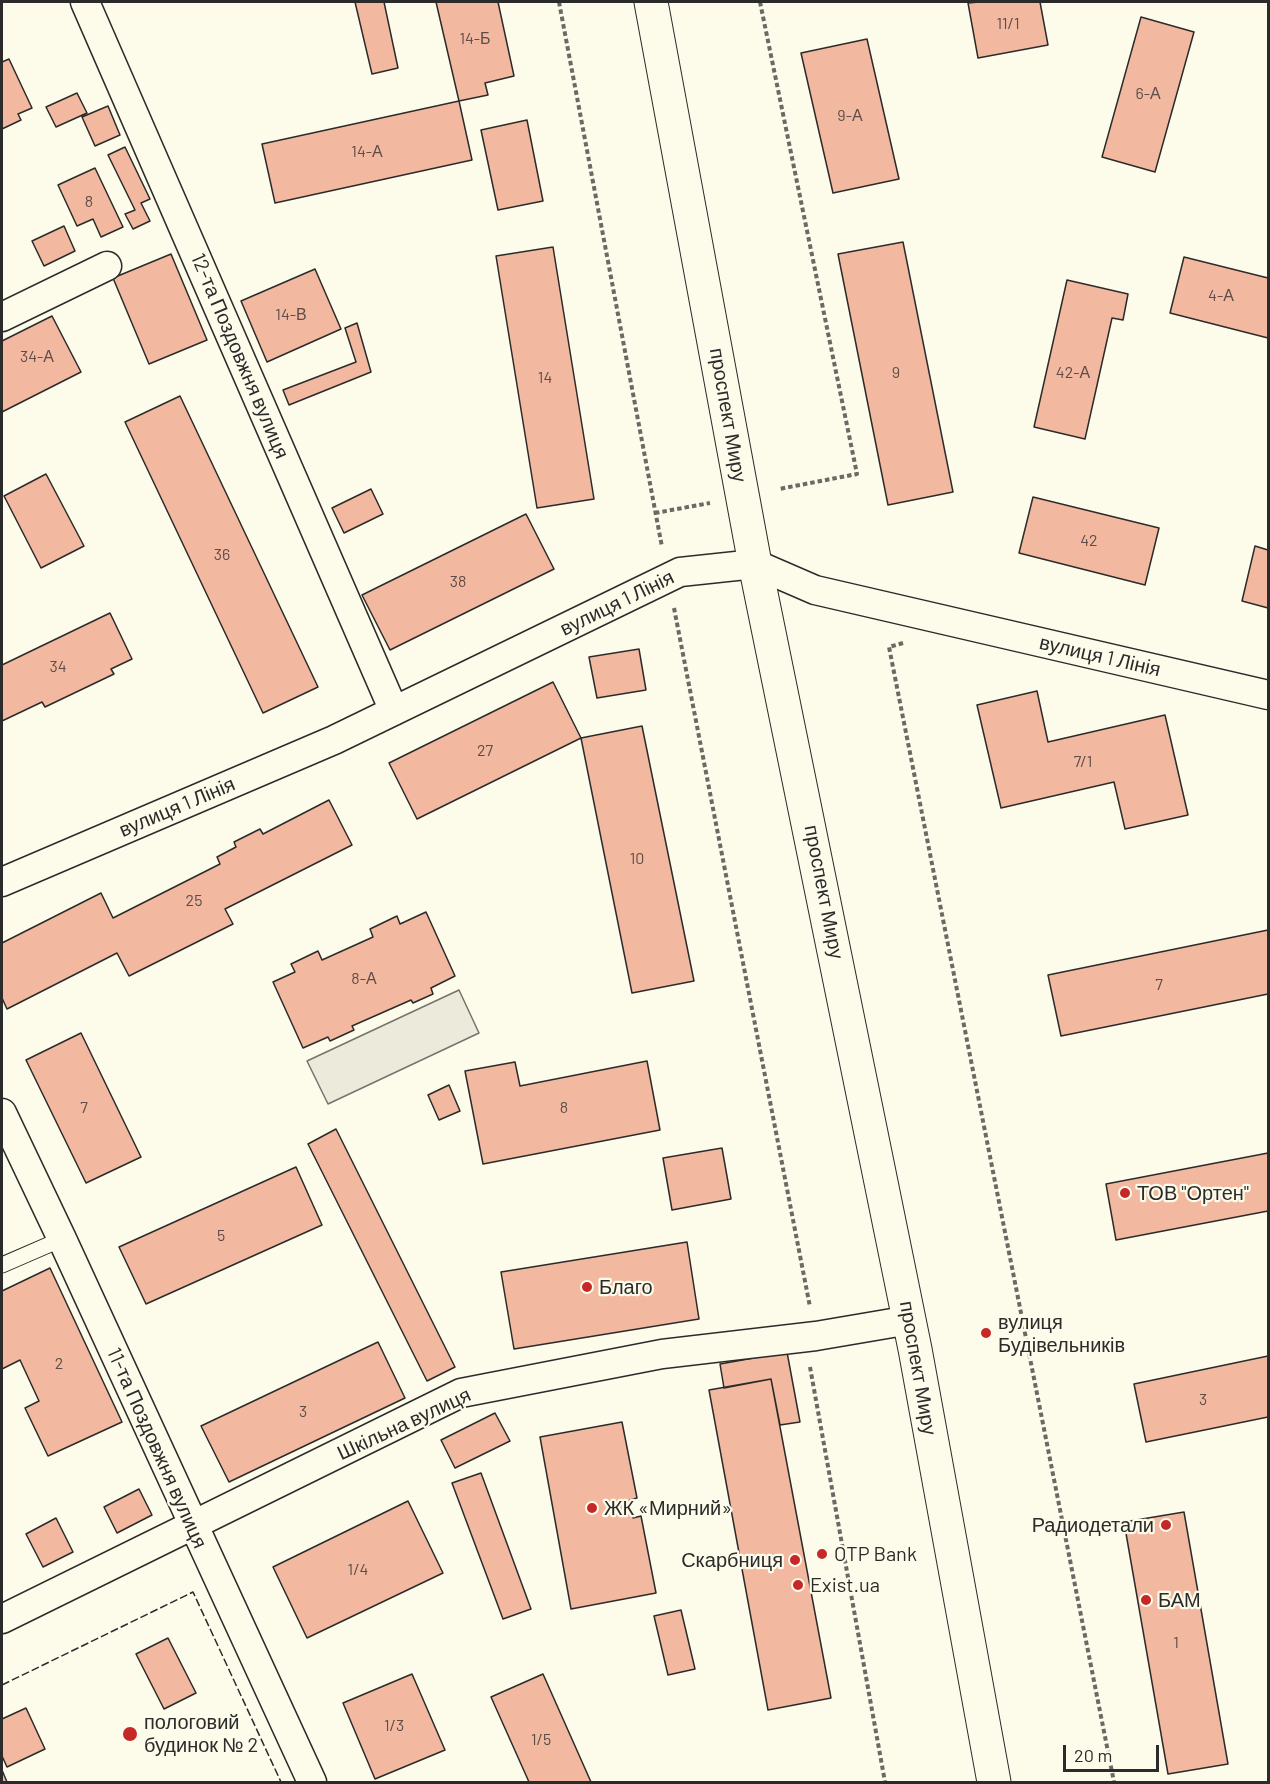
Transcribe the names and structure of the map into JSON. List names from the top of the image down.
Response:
{
  "streets": {
    "main road": ["проспект Миру"],
    "street": [
      "12-та Поздовжня вулиця",
      "вулиця 1 Лінія",
      "Шкільна вулиця",
      "11-та Поздовжня вулиця"
    ]
  },
  "crossings": [
    ["12-та Поздовжня вулиця", "вулиця 1 Лінія"],
    ["проспект Миру", "вулиця 1 Лінія"],
    ["проспект Миру", "Шкільна вулиця"],
    ["Шкільна вулиця", "11-та Поздовжня вулиця"]
  ],
  "places": [
    "ТОВ \"Ортен\"",
    "Благо",
    "вулиця Будівельників",
    "ЖК «Мирний»",
    "Радиодетали",
    "OTP Bank",
    "Скарбниця",
    "Exist.ua",
    "БАМ",
    "пологовий будинок № 2"
  ],
  "house_numbers": [
    "11/1",
    "14-Б",
    "6-А",
    "9-А",
    "14-А",
    "8",
    "4-А",
    "14-В",
    "34-А",
    "9",
    "42-А",
    "14",
    "42",
    "36",
    "38",
    "34",
    "27",
    "7/1",
    "10",
    "25",
    "8-А",
    "7",
    "7",
    "8",
    "5",
    "2",
    "3",
    "3",
    "1/4",
    "1",
    "1/3",
    "1/5"
  ],
  "scale_bar": "20 m"
}
